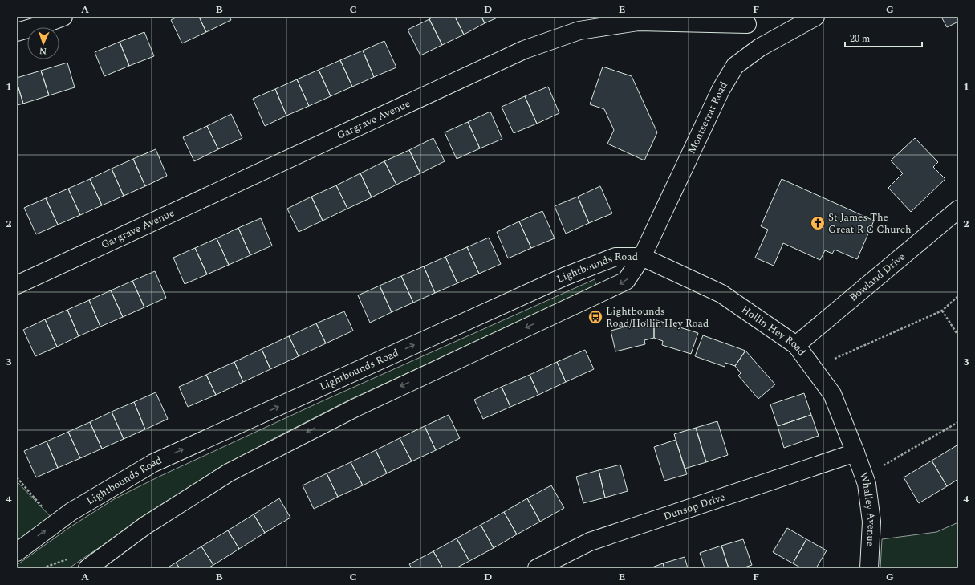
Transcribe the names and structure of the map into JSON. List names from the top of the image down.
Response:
{
  "streets": {
    "street": [
      "Montserrat Road",
      "Gargrave Avenue",
      "Lightbounds Road",
      "Bowland Drive",
      "Hollin Hey Road",
      "Dunsop Drive",
      "Whalley Avenue"
    ]
  },
  "crossings": [
    ["Montserrat Road", "Lightbounds Road"],
    ["Montserrat Road", "Hollin Hey Road"],
    ["Lightbounds Road", "Hollin Hey Road"],
    ["Bowland Drive", "Hollin Hey Road"],
    ["Hollin Hey Road", "Dunsop Drive"],
    ["Hollin Hey Road", "Whalley Avenue"],
    ["Dunsop Drive", "Whalley Avenue"]
  ],
  "places": {
    "church": ["St James The Great R C Church"],
    "bus stop": ["Lightbounds Road/Hollin Hey Road"]
  },
  "scale_bar": "20 m",
  "north": "bottom",
  "grid": {
    "columns": [
      "A",
      "B",
      "C",
      "D",
      "E",
      "F",
      "G"
    ],
    "rows": [
      "1",
      "2",
      "3",
      "4"
    ]
  }
}
